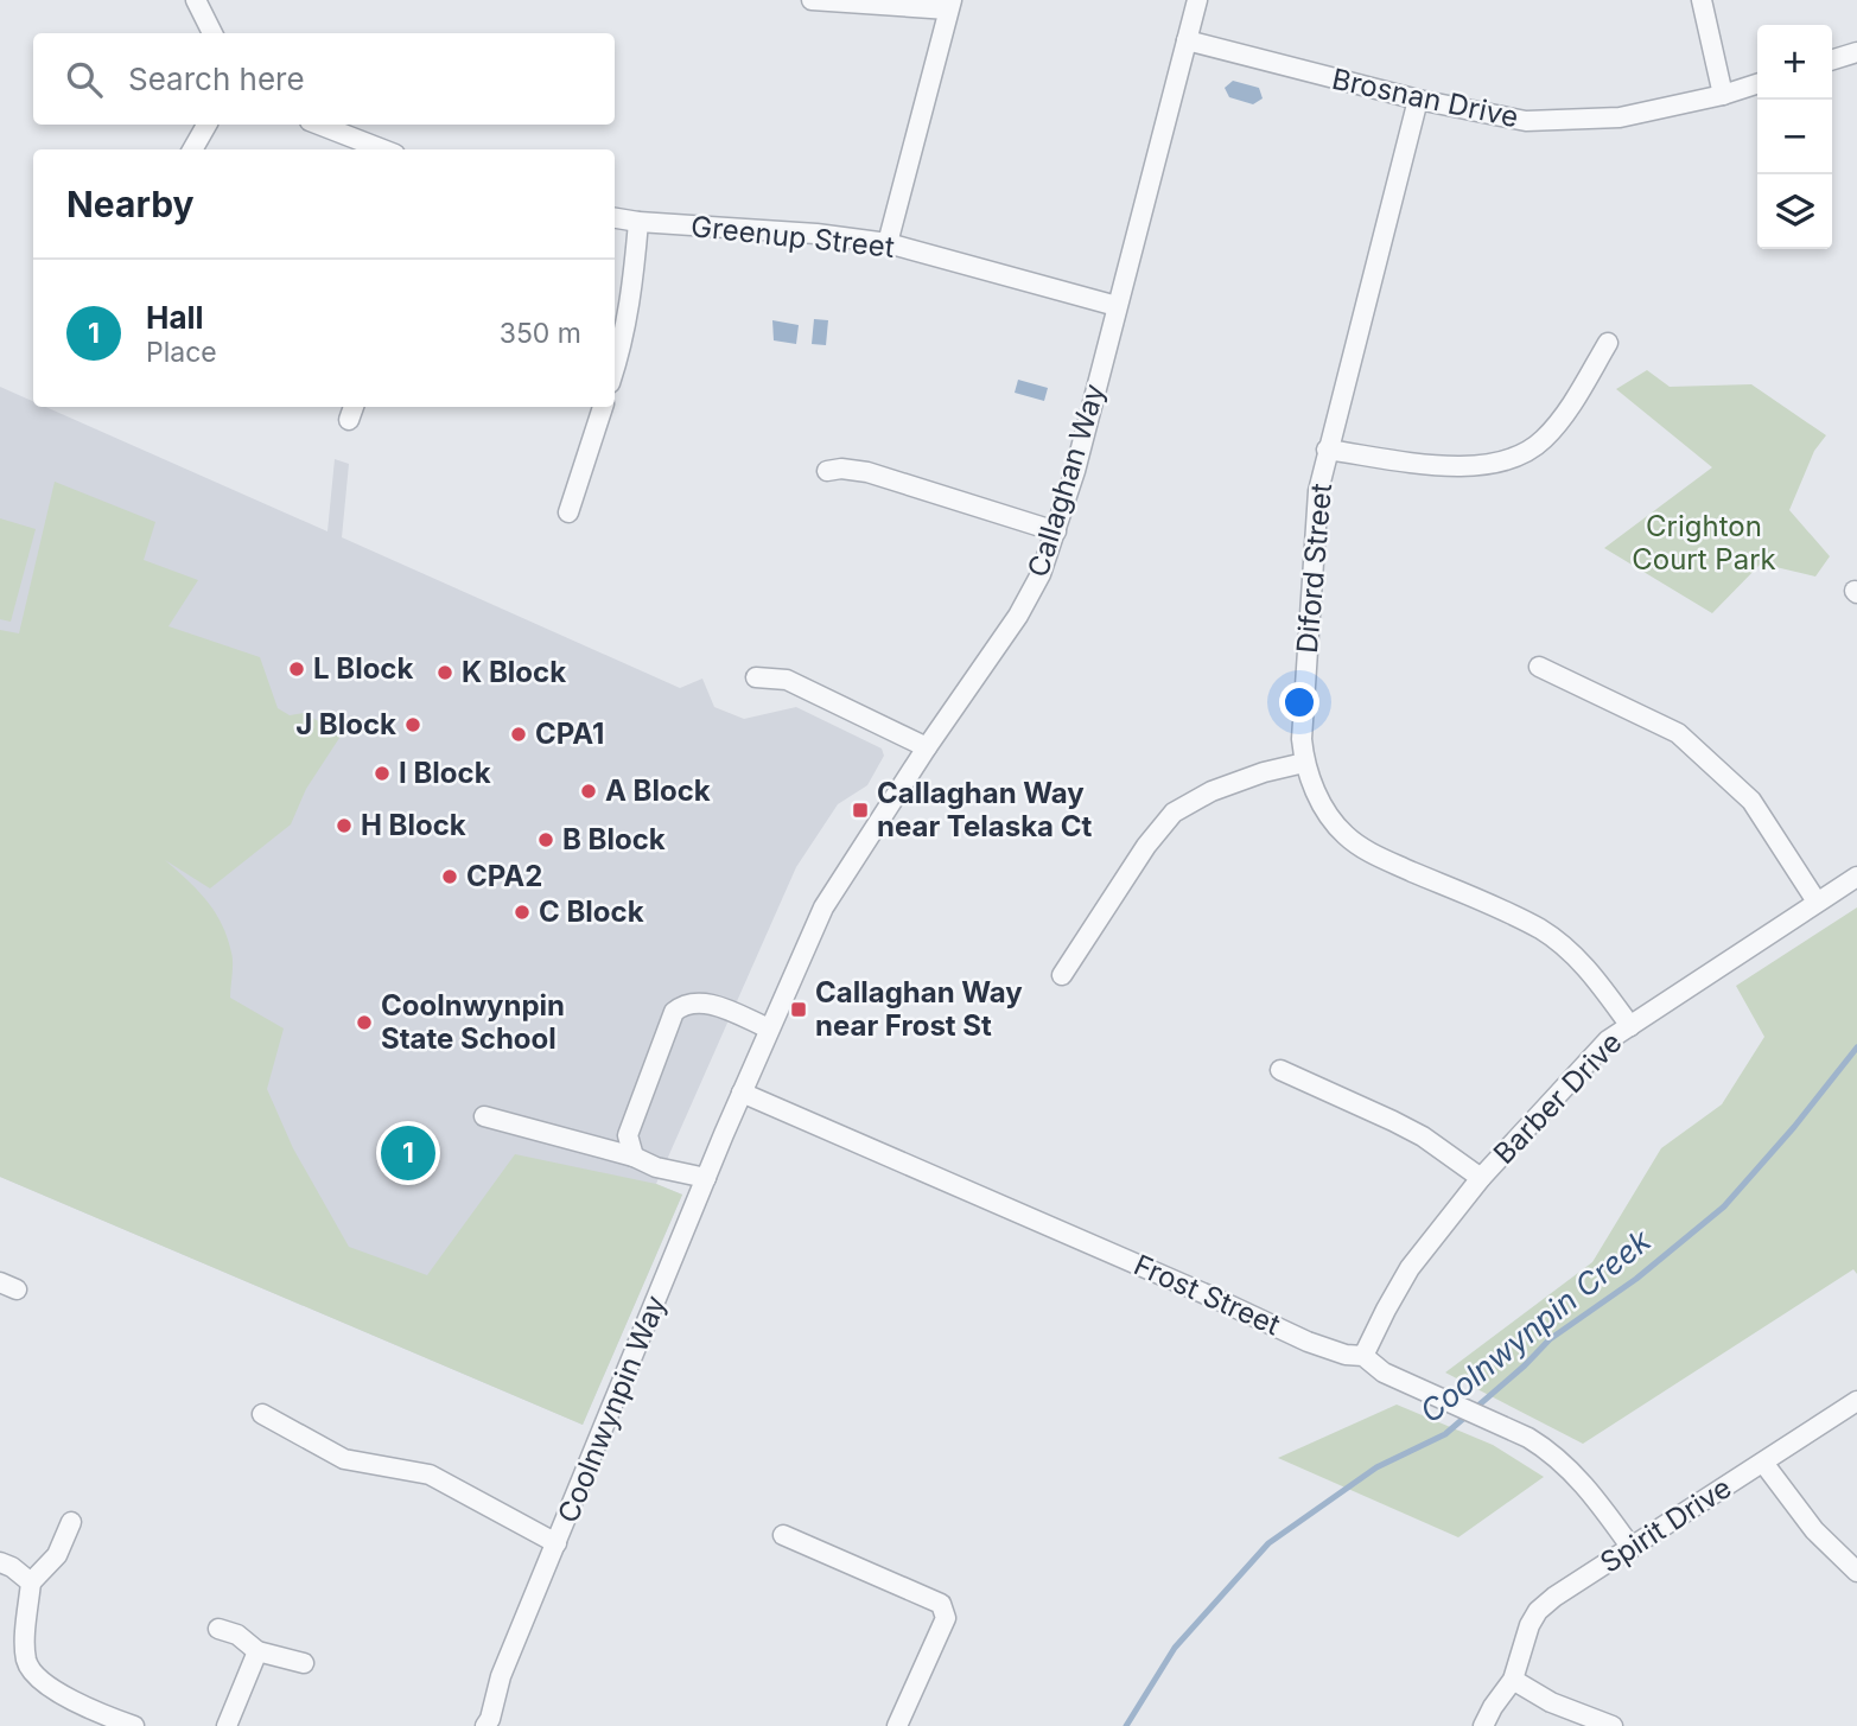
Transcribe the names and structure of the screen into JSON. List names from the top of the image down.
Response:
{
  "streets": {
    "street": [
      "Brosnan Drive",
      "Greenup Street",
      "Callaghan Way",
      "Diford Street",
      "Barber Drive",
      "Frost Street",
      "Coolnwynpin Way",
      "Spirit Drive"
    ]
  },
  "crossings": [
    ["Brosnan Drive", "Callaghan Way"],
    ["Brosnan Drive", "Diford Street"],
    ["Greenup Street", "Callaghan Way"],
    ["Callaghan Way", "Frost Street"],
    ["Callaghan Way", "Coolnwynpin Way"],
    ["Diford Street", "Barber Drive"],
    ["Barber Drive", "Frost Street"],
    ["Frost Street", "Coolnwynpin Way"],
    ["Frost Street", "Spirit Drive"]
  ],
  "water": ["Coolnwynpin Creek"],
  "parks": ["Crighton Court Park"],
  "places": {
    "other": [
      "L Block",
      "K Block",
      "J Block",
      "CPA1",
      "I Block",
      "A Block",
      "H Block",
      "B Block",
      "CPA2",
      "C Block",
      "Coolnwynpin State School"
    ],
    "transit": ["Callaghan Way near Telaska Ct", "Callaghan Way near Frost St"]
  },
  "page": {
    "map_buttons": ["+", "−"],
    "search": "Search here",
    "heading": "Nearby",
    "list": [
      {
        "mark": "1",
        "name": "Hall",
        "note": "Place",
        "value": "350 m"
      }
    ],
    "pins": "1"
  }
}
